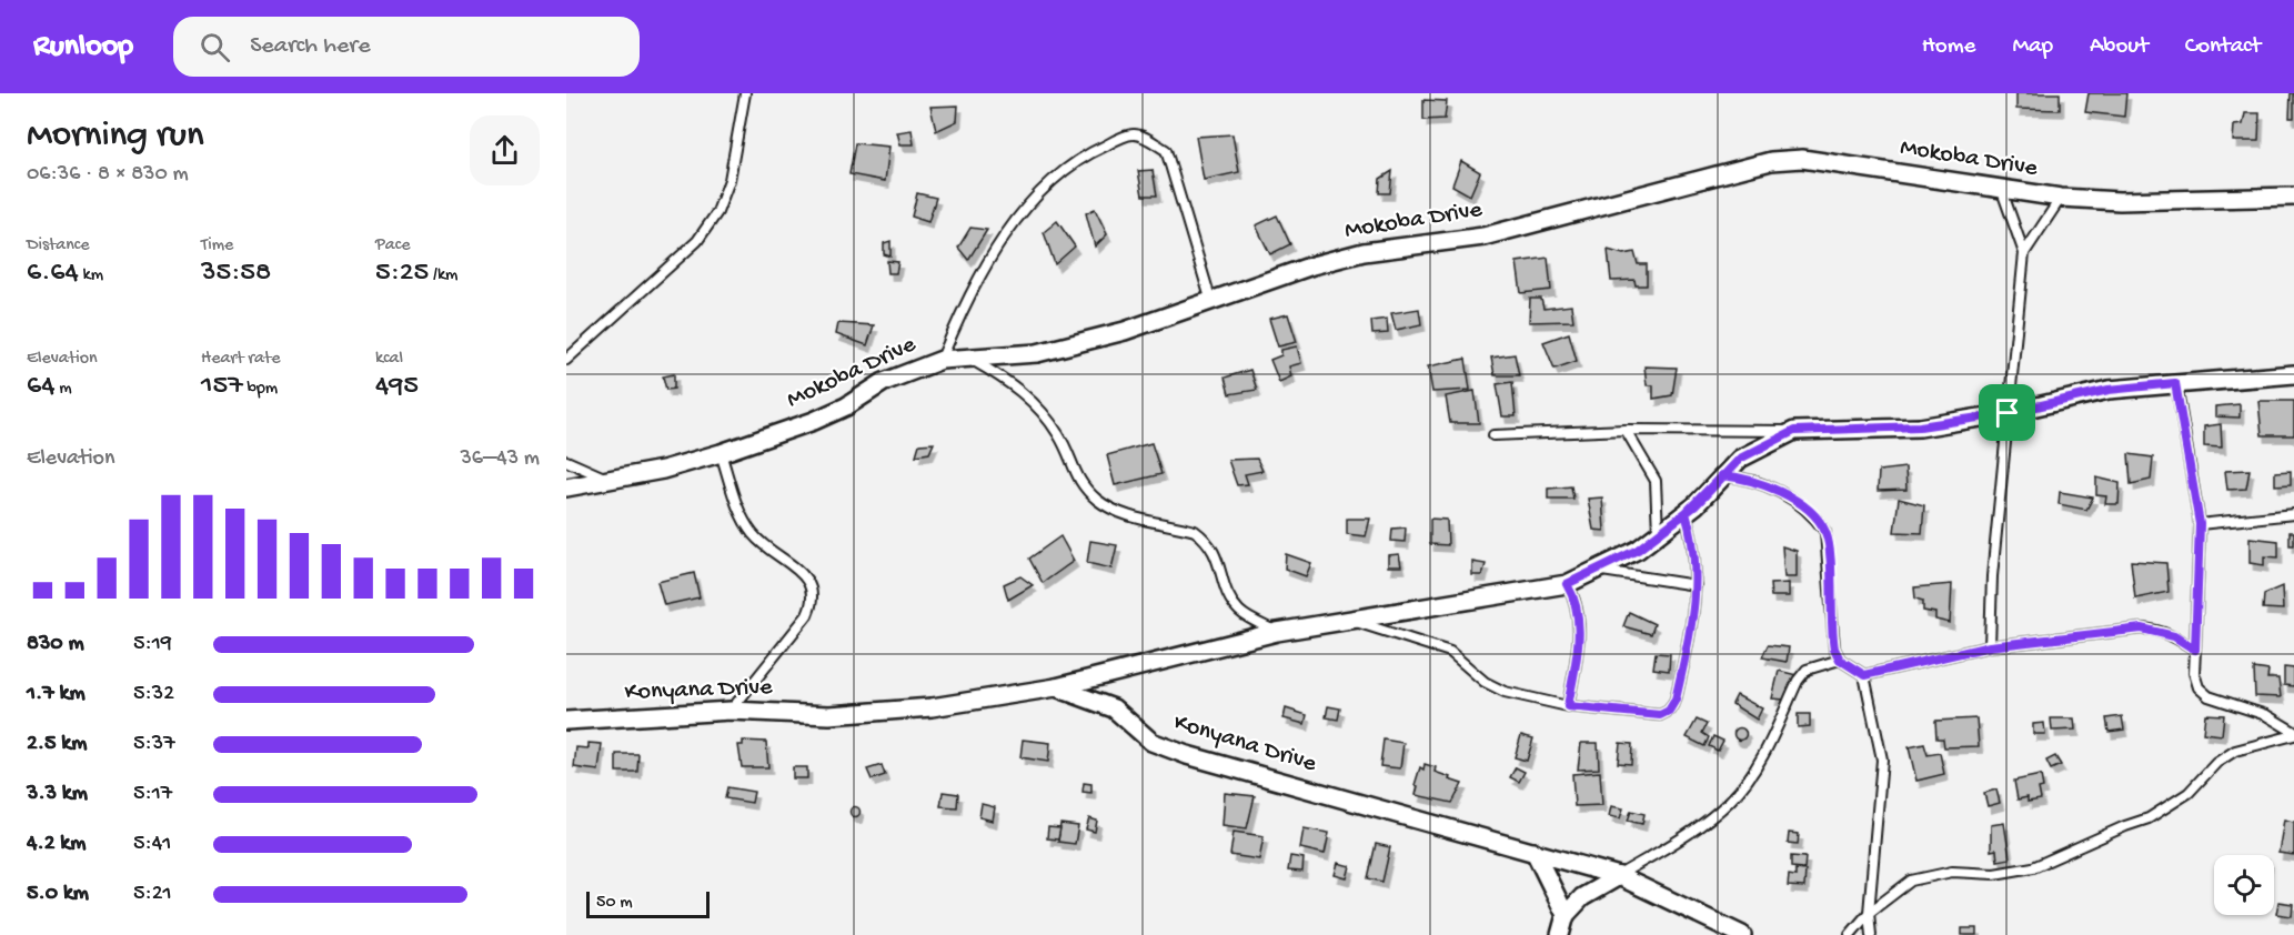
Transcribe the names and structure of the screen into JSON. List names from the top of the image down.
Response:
{
  "streets": {
    "street": ["Mokoba Drive", "Konyana Drive"]
  },
  "scale_bar": "50 m",
  "page": {
    "header": "Runloop",
    "search": "Search here",
    "nav": [
      "Home",
      "Map",
      "About",
      "Contact"
    ],
    "heading": ["Morning run", "06:36 · 8 × 830 m"],
    "stats": [
      ["Distance", "6.64 km"],
      ["Time", "35:58"],
      ["Pace", "5:25 /km"],
      ["Elevation", "64 m"],
      ["Heart rate", "157 bpm"],
      ["kcal", "495"]
    ],
    "chart": ["Elevation", "36–43 m"],
    "list": [
      {
        "name": "830 m",
        "note": "5:19"
      },
      {
        "name": "1.7 km",
        "note": "5:32"
      },
      {
        "name": "2.5 km",
        "note": "5:37"
      },
      {
        "name": "3.3 km",
        "note": "5:17"
      },
      {
        "name": "4.2 km",
        "note": "5:41"
      },
      {
        "name": "5.0 km",
        "note": "5:21"
      }
    ],
    "scale": "50 m"
  }
}
